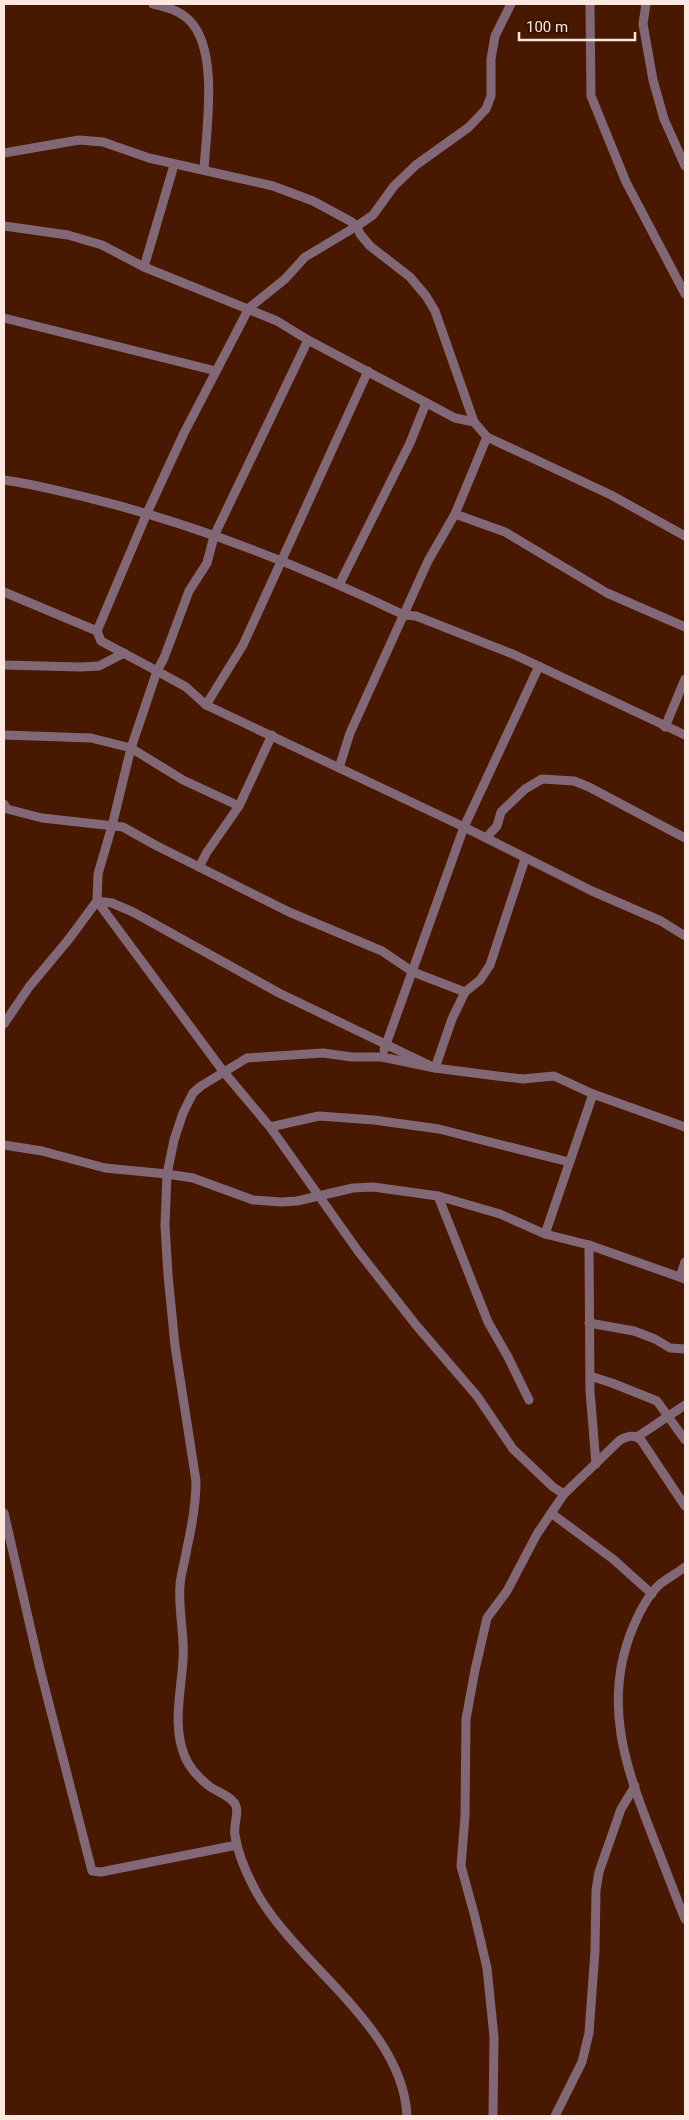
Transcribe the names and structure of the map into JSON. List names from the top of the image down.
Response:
{
  "scale_bar": "100 m"
}
